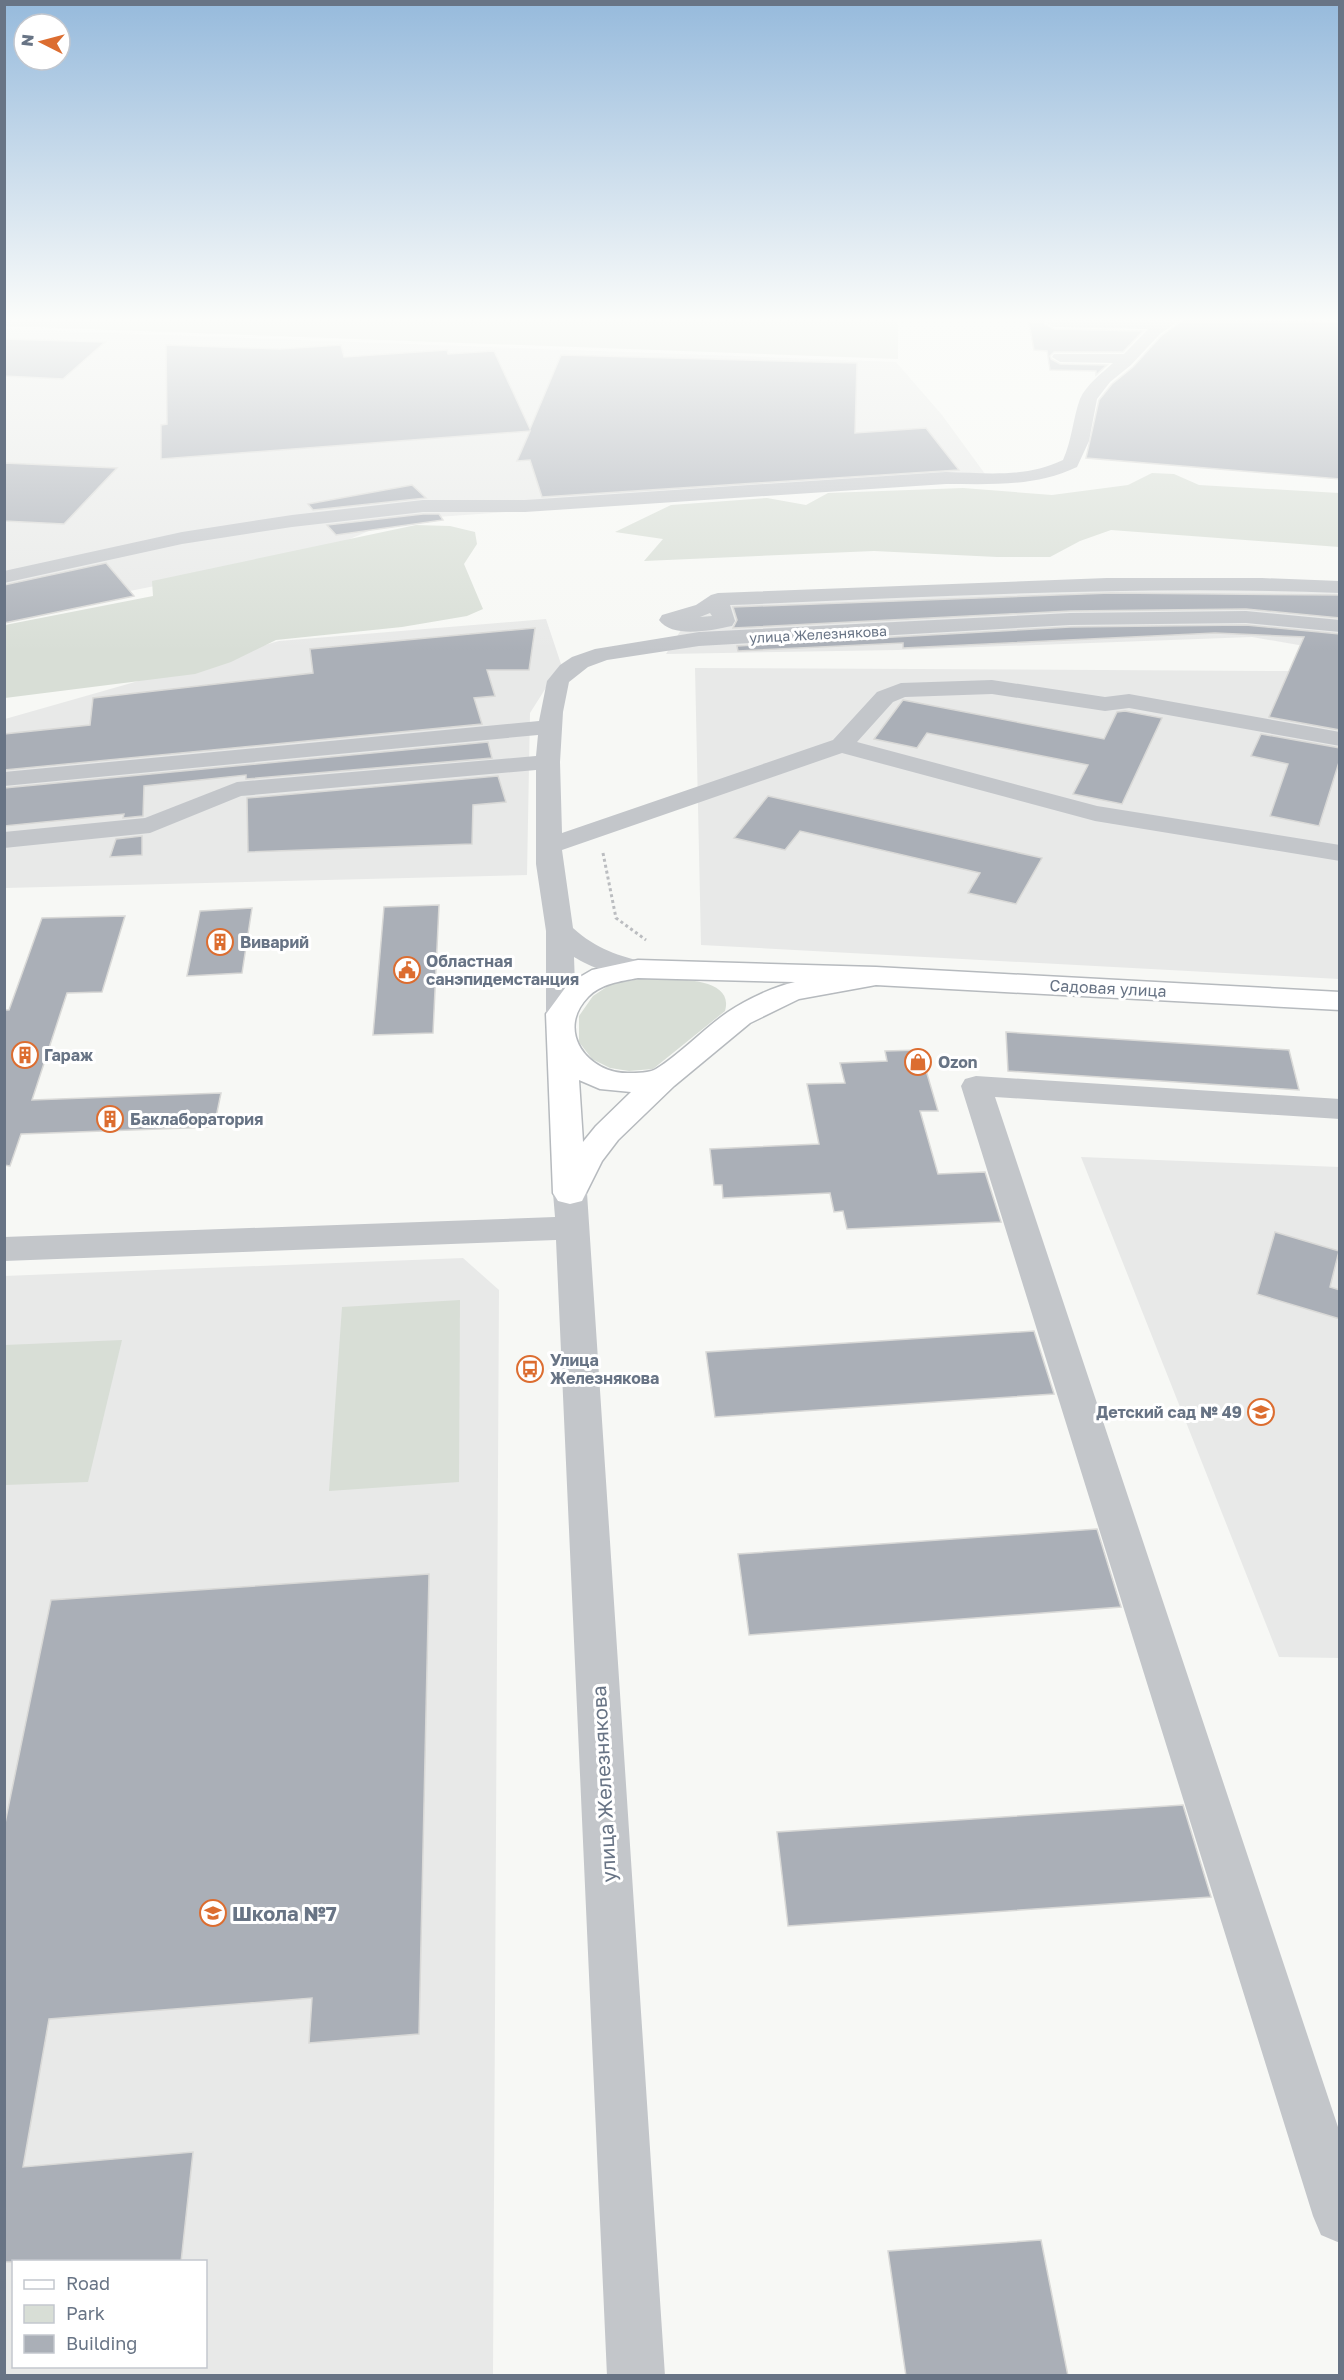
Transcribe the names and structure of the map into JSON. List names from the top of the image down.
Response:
{
  "streets": {
    "main road": ["улица Железнякова", "Садовая улица"]
  },
  "places": {
    "building": ["Виварий", "Гараж", "Баклаборатория"],
    "public building": ["Областная санэпидемстанция"],
    "shop": ["Ozon"],
    "bus stop": ["Улица Железнякова"],
    "school or university": ["Детский сад № 49", "Школа №7"]
  },
  "legend": ["Road", "Park", "Building"],
  "north": "left"
}
